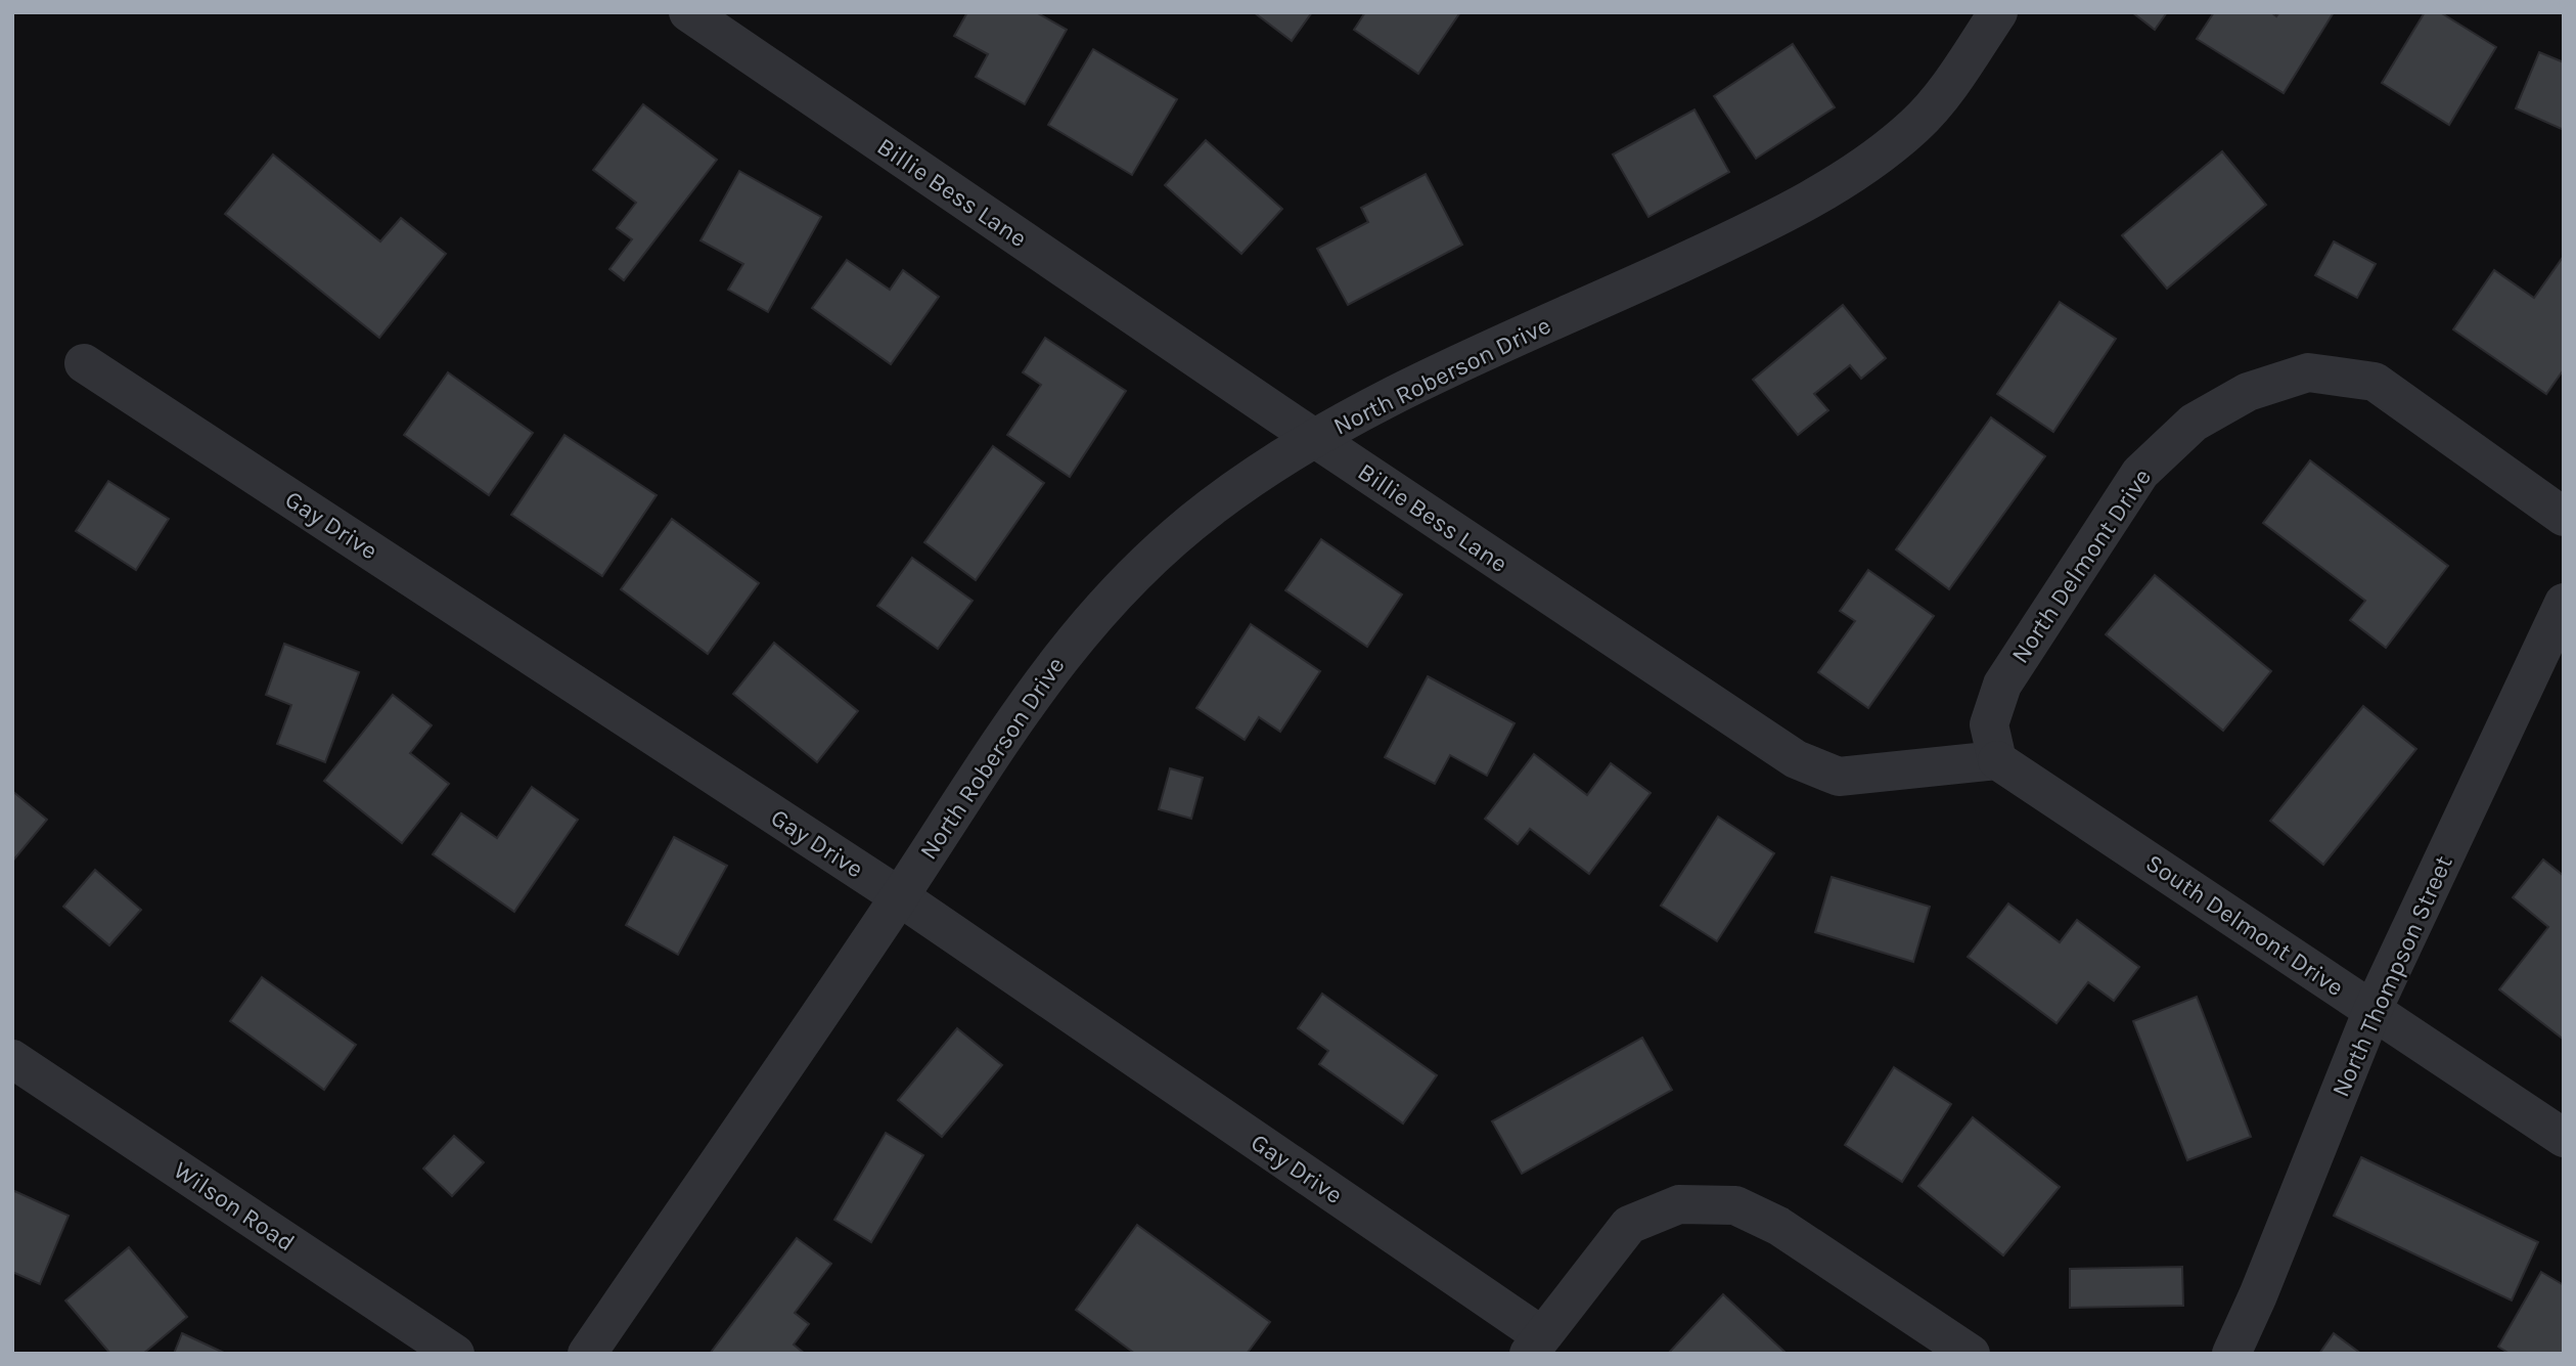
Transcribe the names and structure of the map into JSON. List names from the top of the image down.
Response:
{
  "streets": {
    "street": [
      "Billie Bess Lane",
      "North Roberson Drive",
      "Gay Drive",
      "North Delmont Drive",
      "South Delmont Drive",
      "North Thompson Street",
      "Wilson Road"
    ]
  },
  "crossings": [
    ["Billie Bess Lane", "North Roberson Drive"],
    ["Billie Bess Lane", "North Delmont Drive"],
    ["Billie Bess Lane", "South Delmont Drive"],
    ["North Roberson Drive", "Gay Drive"],
    ["North Delmont Drive", "South Delmont Drive"],
    ["South Delmont Drive", "North Thompson Street"]
  ]
}
